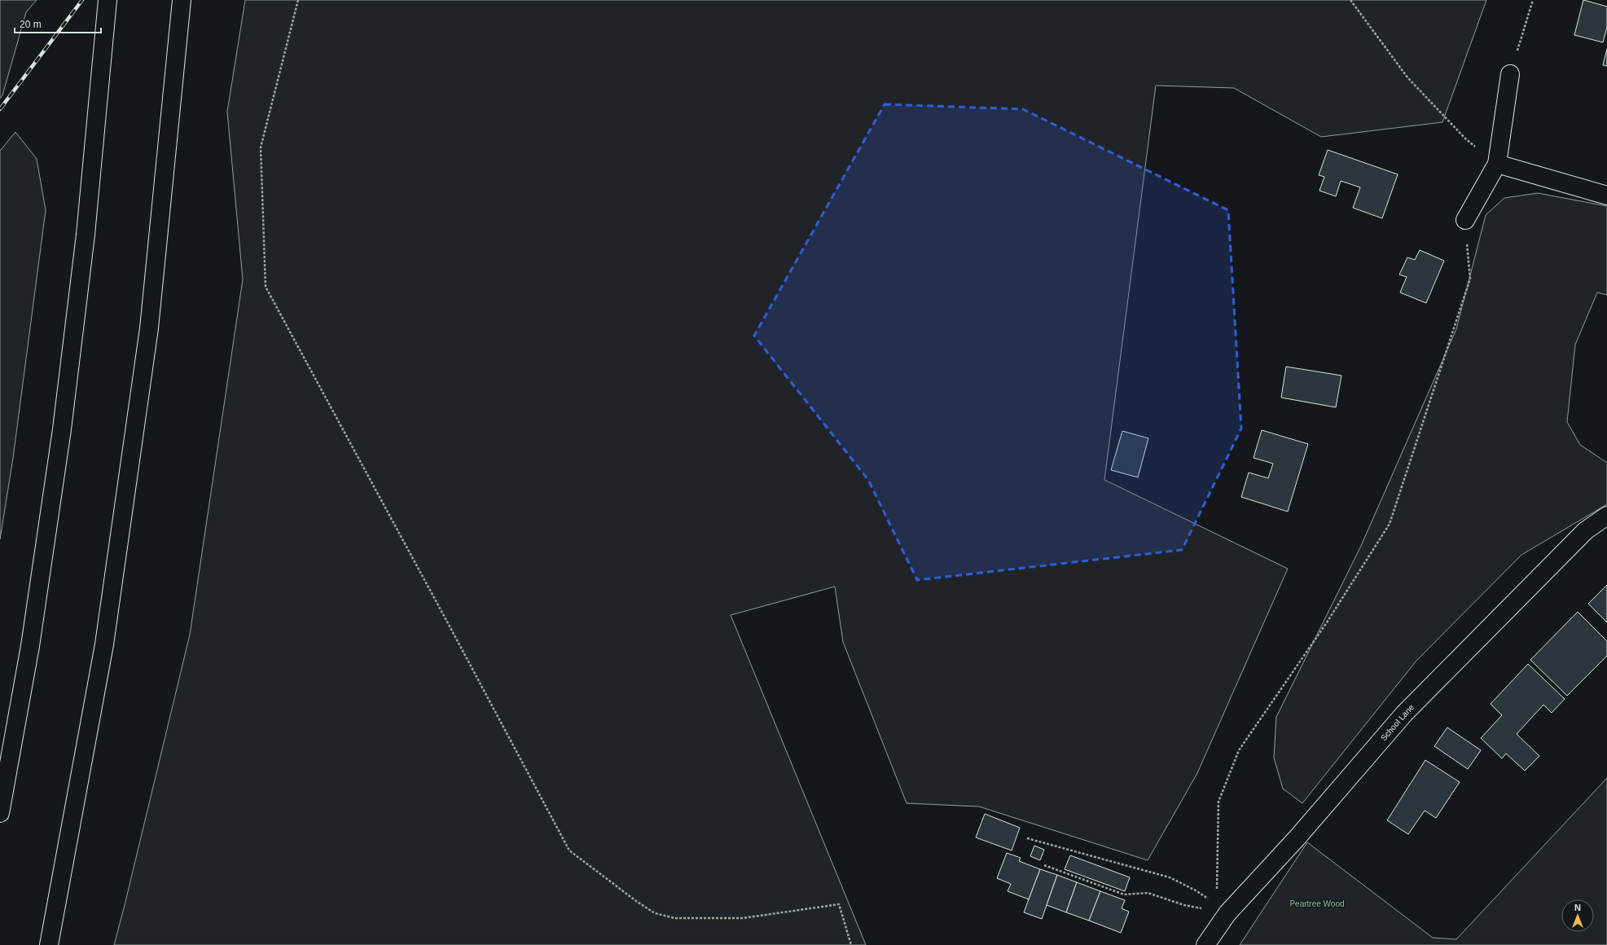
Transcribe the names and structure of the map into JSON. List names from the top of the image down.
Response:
{
  "streets": {
    "main road": ["School Lane"]
  },
  "parks": ["Peartree Wood"],
  "scale_bar": "20 m",
  "north": "top"
}
